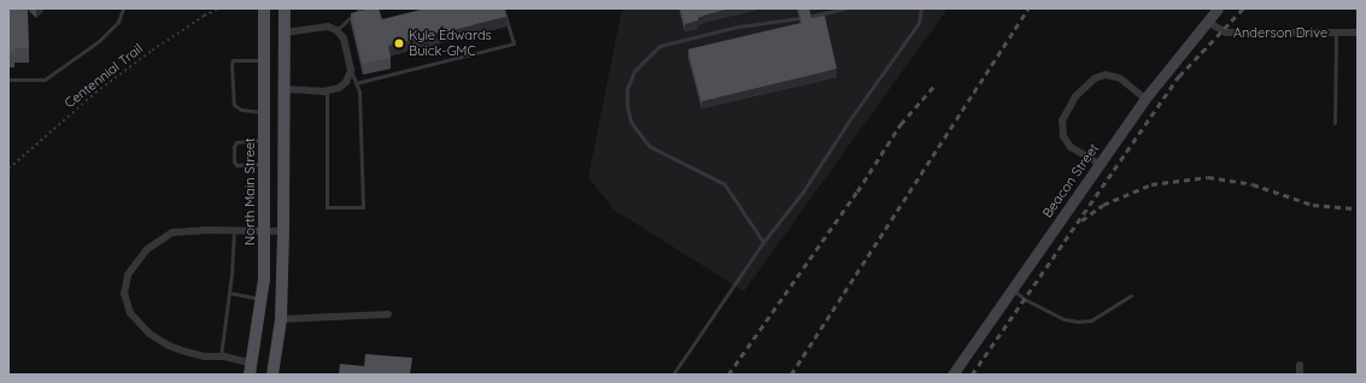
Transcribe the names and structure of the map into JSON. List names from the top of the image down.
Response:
{
  "streets": {
    "main road": ["North Main Street"],
    "street": ["Anderson Drive", "Beacon Street"],
    "path": ["Centennial Trail"]
  },
  "crossings": [
    ["Anderson Drive", "Beacon Street"]
  ],
  "places": ["Kyle Edwards Buick-GMC"]
}
